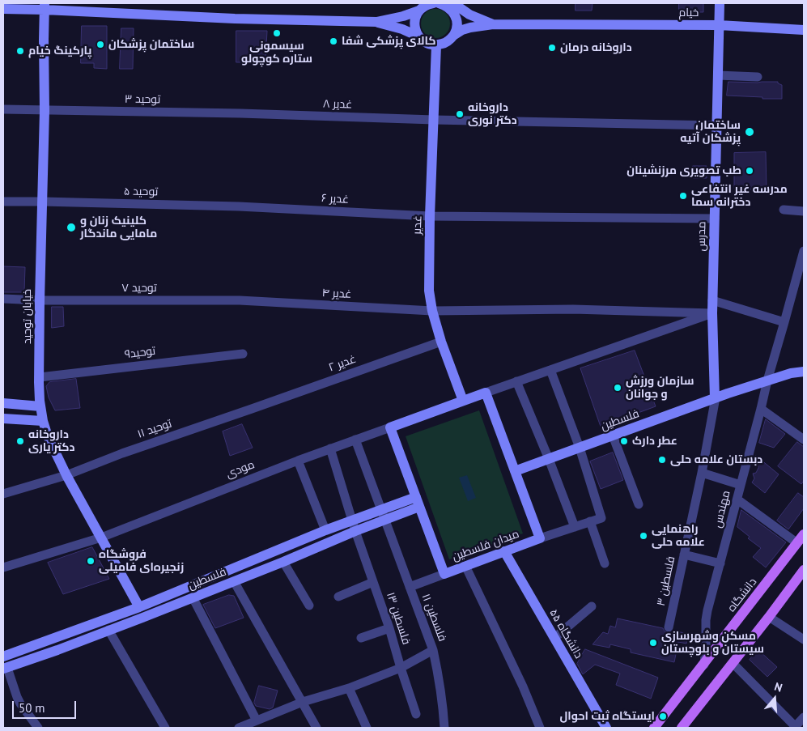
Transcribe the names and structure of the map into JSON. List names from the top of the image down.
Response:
{
  "streets": {
    "main road": ["دانشگاه"],
    "street": [
      "خیام",
      "توحید ۳",
      "غدیر ۸",
      "توحید ۵",
      "غدیر ۶",
      "غدیر",
      "مدرس",
      "توحید ۷",
      "غدیر ۴",
      "خیابان توحید",
      "توحید۹",
      "غدیر ۲",
      "فلسطین",
      "توحید ۱۱",
      "مودی",
      "مهندس",
      "میدان فلسطین",
      "فلسطین ۳",
      "فلسطین ۱۱",
      "فلسطین ۱۳",
      "دانشگاه ۵۵"
    ]
  },
  "crossings": [
    ["خیام", "غدیر"],
    ["خیام", "مدرس"],
    ["توحید ۳", "غدیر ۸"],
    ["توحید ۳", "خیابان توحید"],
    ["غدیر ۸", "غدیر"],
    ["غدیر ۸", "مدرس"],
    ["توحید ۵", "غدیر ۶"],
    ["توحید ۵", "خیابان توحید"],
    ["غدیر ۶", "غدیر"],
    ["غدیر ۶", "مدرس"],
    ["غدیر", "غدیر ۴"],
    ["غدیر", "غدیر ۲"],
    ["مدرس", "غدیر ۴"],
    ["مدرس", "فلسطین"],
    ["مدرس", "فلسطین ۳"],
    ["توحید ۷", "غدیر ۴"],
    ["توحید ۷", "خیابان توحید"],
    ["خیابان توحید", "توحید۹"],
    ["خیابان توحید", "فلسطین"],
    ["خیابان توحید", "توحید ۱۱"],
    ["خیابان توحید", "مودی"],
    ["غدیر ۲", "توحید ۱۱"],
    ["فلسطین", "مهندس"],
    ["فلسطین", "میدان فلسطین"],
    ["فلسطین", "فلسطین ۳"],
    ["فلسطین", "فلسطین ۱۱"],
    ["فلسطین", "فلسطین ۱۳"],
    ["مودی", "میدان فلسطین"],
    ["مودی", "فلسطین ۱۱"],
    ["مودی", "فلسطین ۱۳"],
    ["مهندس", "دانشگاه"],
    ["میدان فلسطین", "دانشگاه ۵۵"]
  ],
  "places": [
    "سیسمونی ستاره کوچولو",
    "کالای پزشکی شفا",
    "ساختمان پزشکان",
    "داروخانه درمان",
    "پارکینگ خیام",
    "داروخانه دکتر نوری",
    "ساختمان پزشکان آتیه",
    "طب تصویری مرزنشینان",
    "مدرسه غیر انتفاعی دخترانه سما",
    "کلینیک زنان و مامایی ماندگار",
    "سازمان ورزش و جوانان",
    "داروخانه دکتر یاری",
    "عطر دارک",
    "دبستان علامه حلی",
    "راهنمایی علامه حلی",
    "فروشگاه زنجیره‌ای فامیلی",
    "مسکن وشهرسازی سیستان و بلوچستان",
    "ایستگاه ثبت احوال"
  ],
  "scale_bar": "50 m",
  "north": "top"
}
